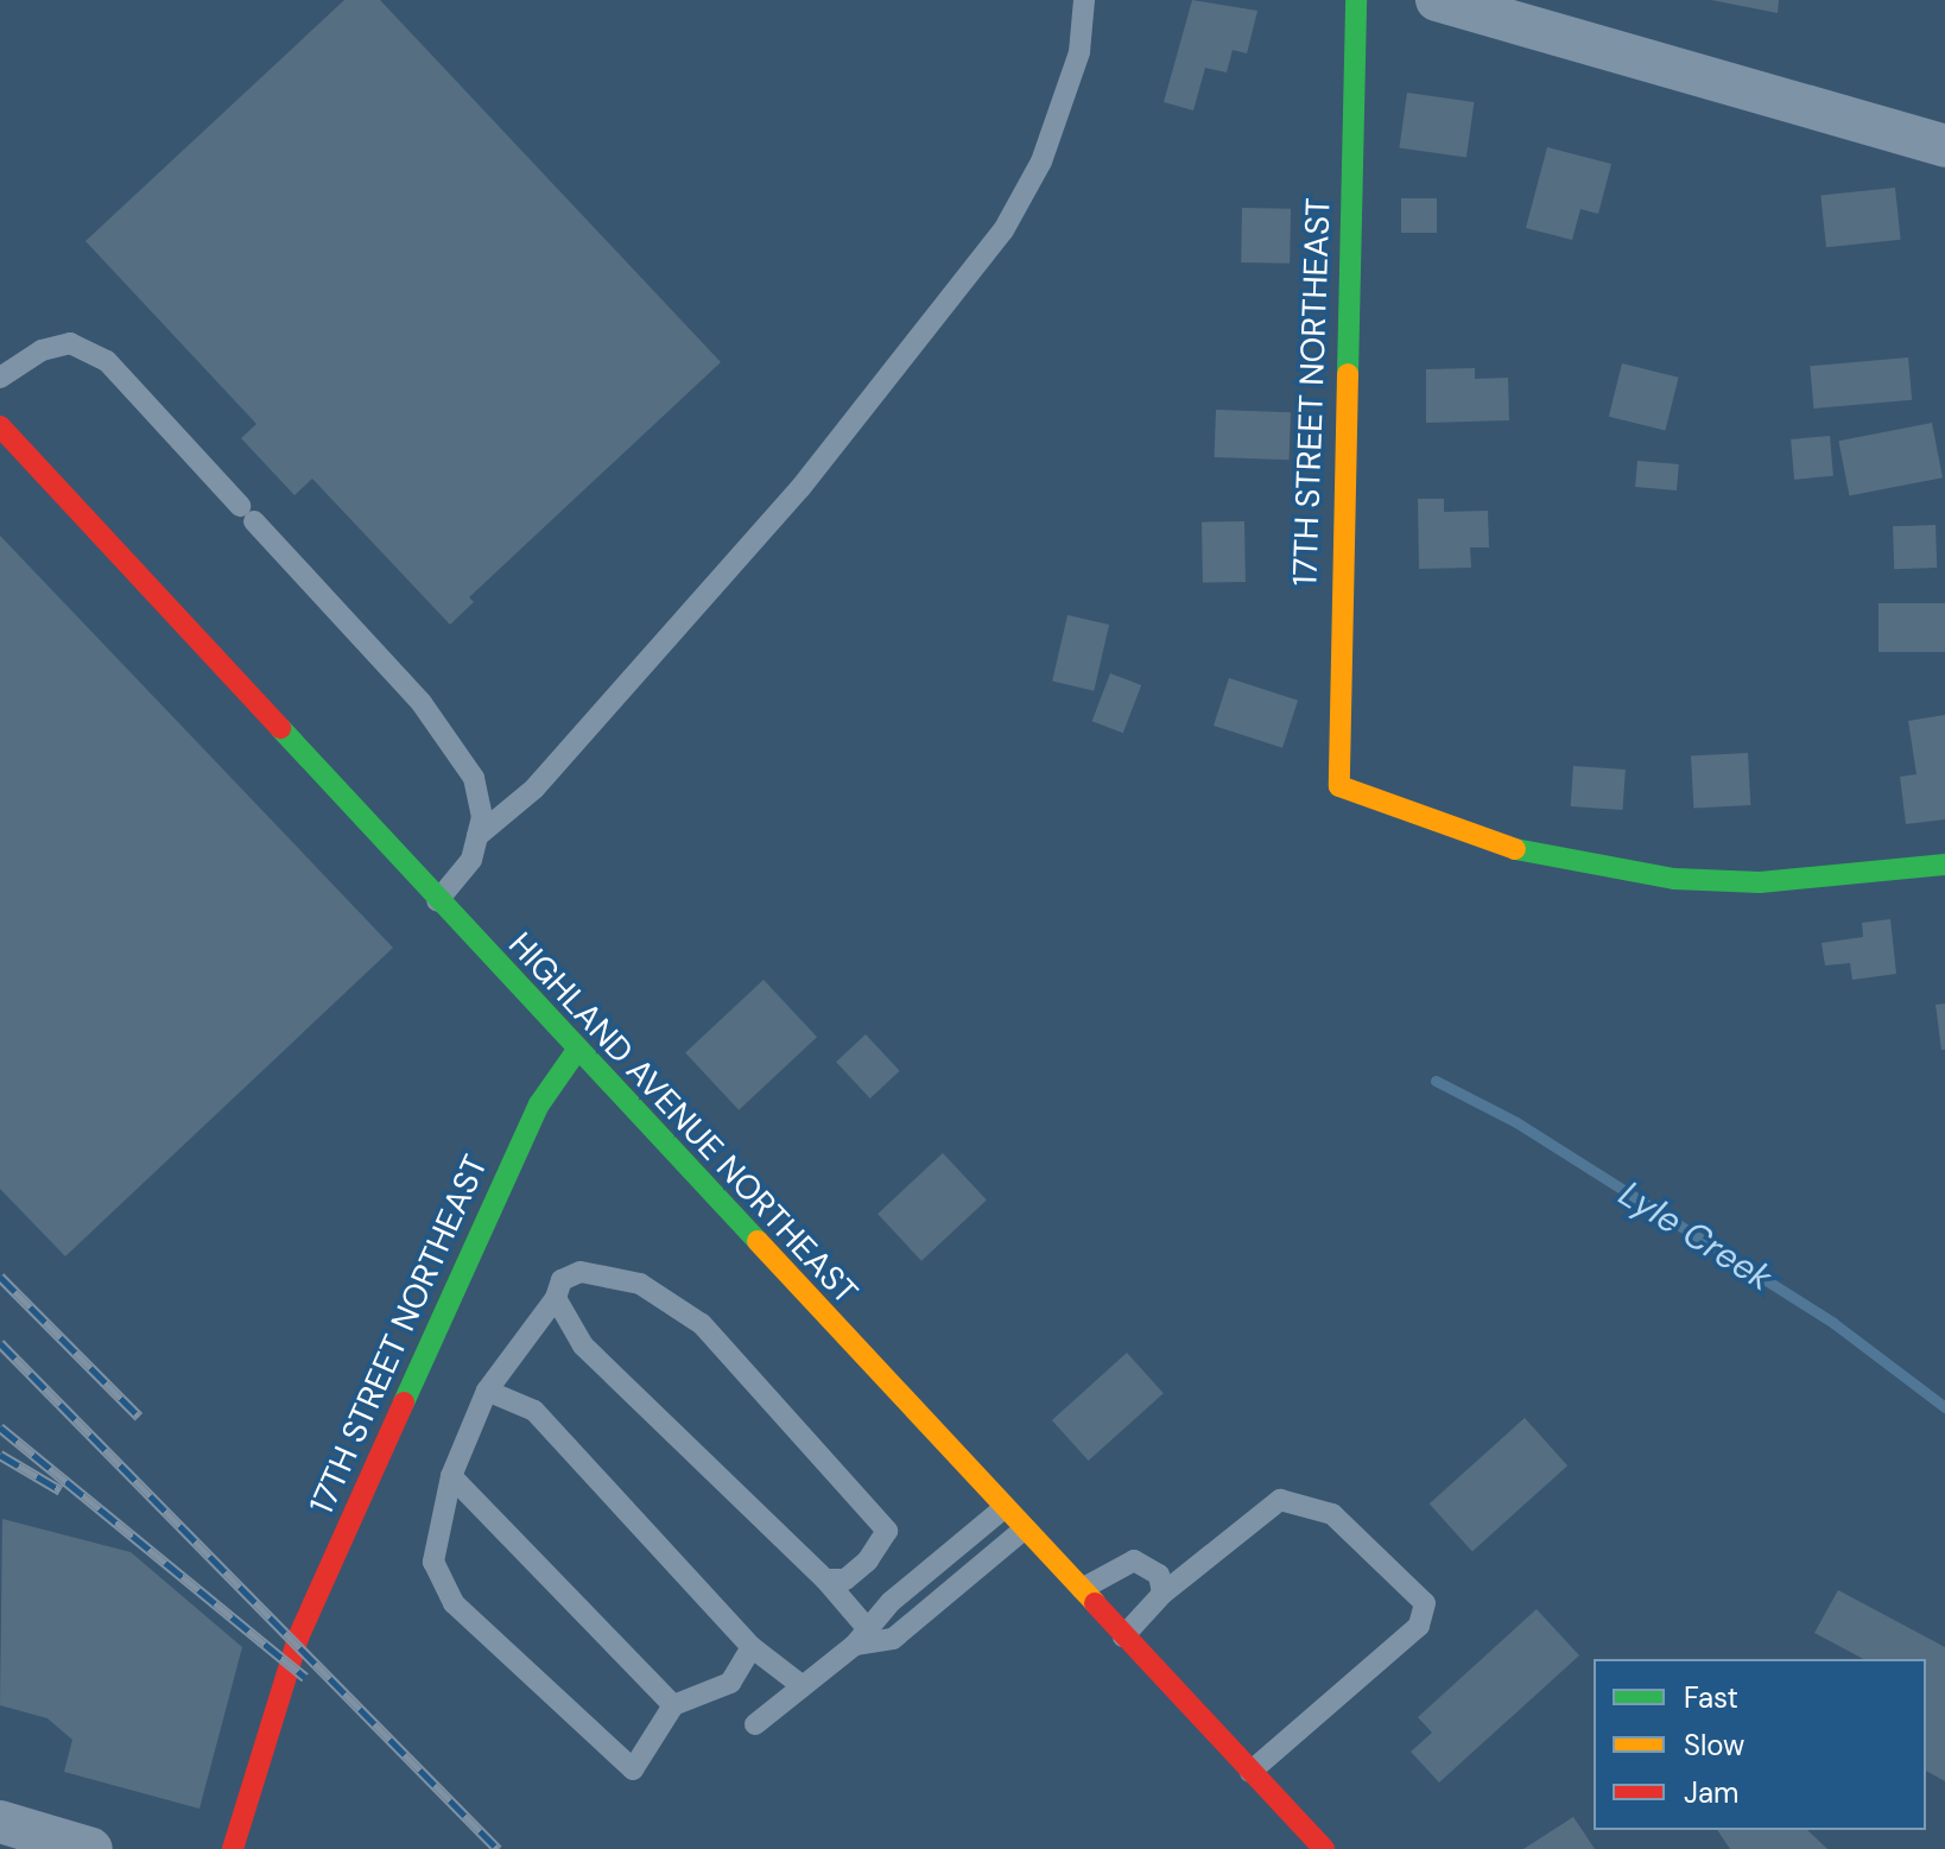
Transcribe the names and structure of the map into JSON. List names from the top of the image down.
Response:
{
  "streets": {
    "street": ["17TH STREET NORTHEAST", "HIGHLAND AVENUE NORTHEAST"]
  },
  "crossings": [
    ["17TH STREET NORTHEAST", "HIGHLAND AVENUE NORTHEAST"]
  ],
  "water": ["Lyle Creek"],
  "legend": ["Fast", "Slow", "Jam"]
}
